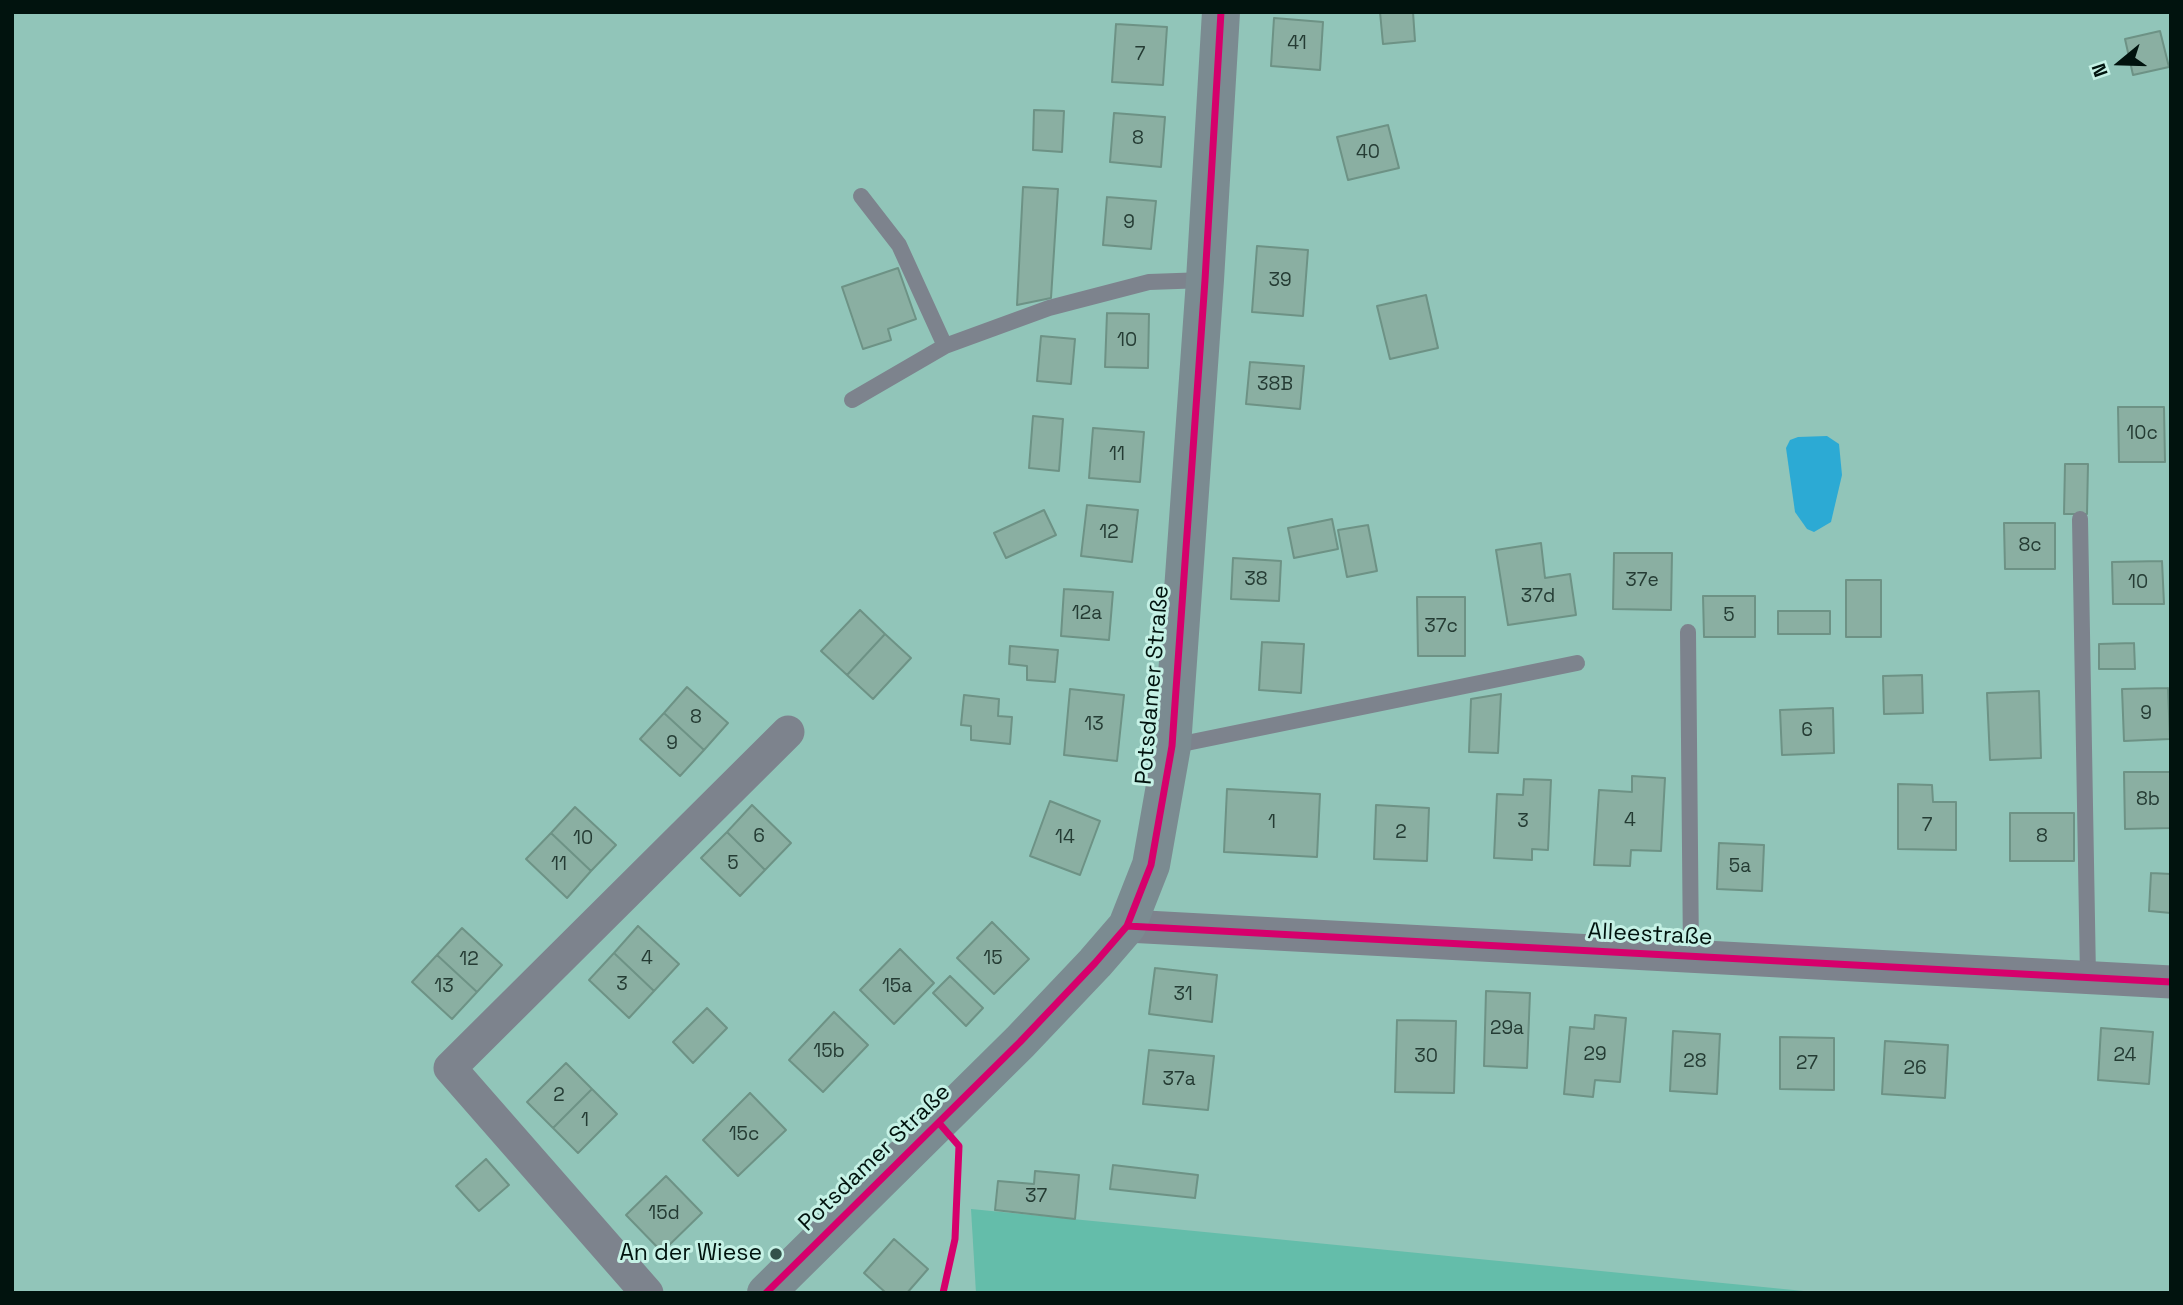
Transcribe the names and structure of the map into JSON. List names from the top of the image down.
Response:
{
  "streets": {
    "main road": ["Potsdamer Straße"],
    "street": ["Alleestraße"]
  },
  "crossings": [
    ["Potsdamer Straße", "Alleestraße"]
  ],
  "places": ["An der Wiese"],
  "house_numbers": [
    "41",
    "7",
    "8",
    "40",
    "9",
    "39",
    "10",
    "38B",
    "10c",
    "11",
    "12",
    "8c",
    "38",
    "37e",
    "10",
    "37d",
    "12a",
    "5",
    "37c",
    "9",
    "8",
    "13",
    "6",
    "9",
    "8b",
    "4",
    "3",
    "1",
    "7",
    "2",
    "6",
    "8",
    "14",
    "10",
    "5",
    "11",
    "5a",
    "4",
    "15",
    "12",
    "3",
    "13",
    "15a",
    "31",
    "29a",
    "15b",
    "29",
    "24",
    "30",
    "28",
    "27",
    "26",
    "37a",
    "2",
    "1",
    "15c",
    "37",
    "15d"
  ],
  "north": "left"
}
